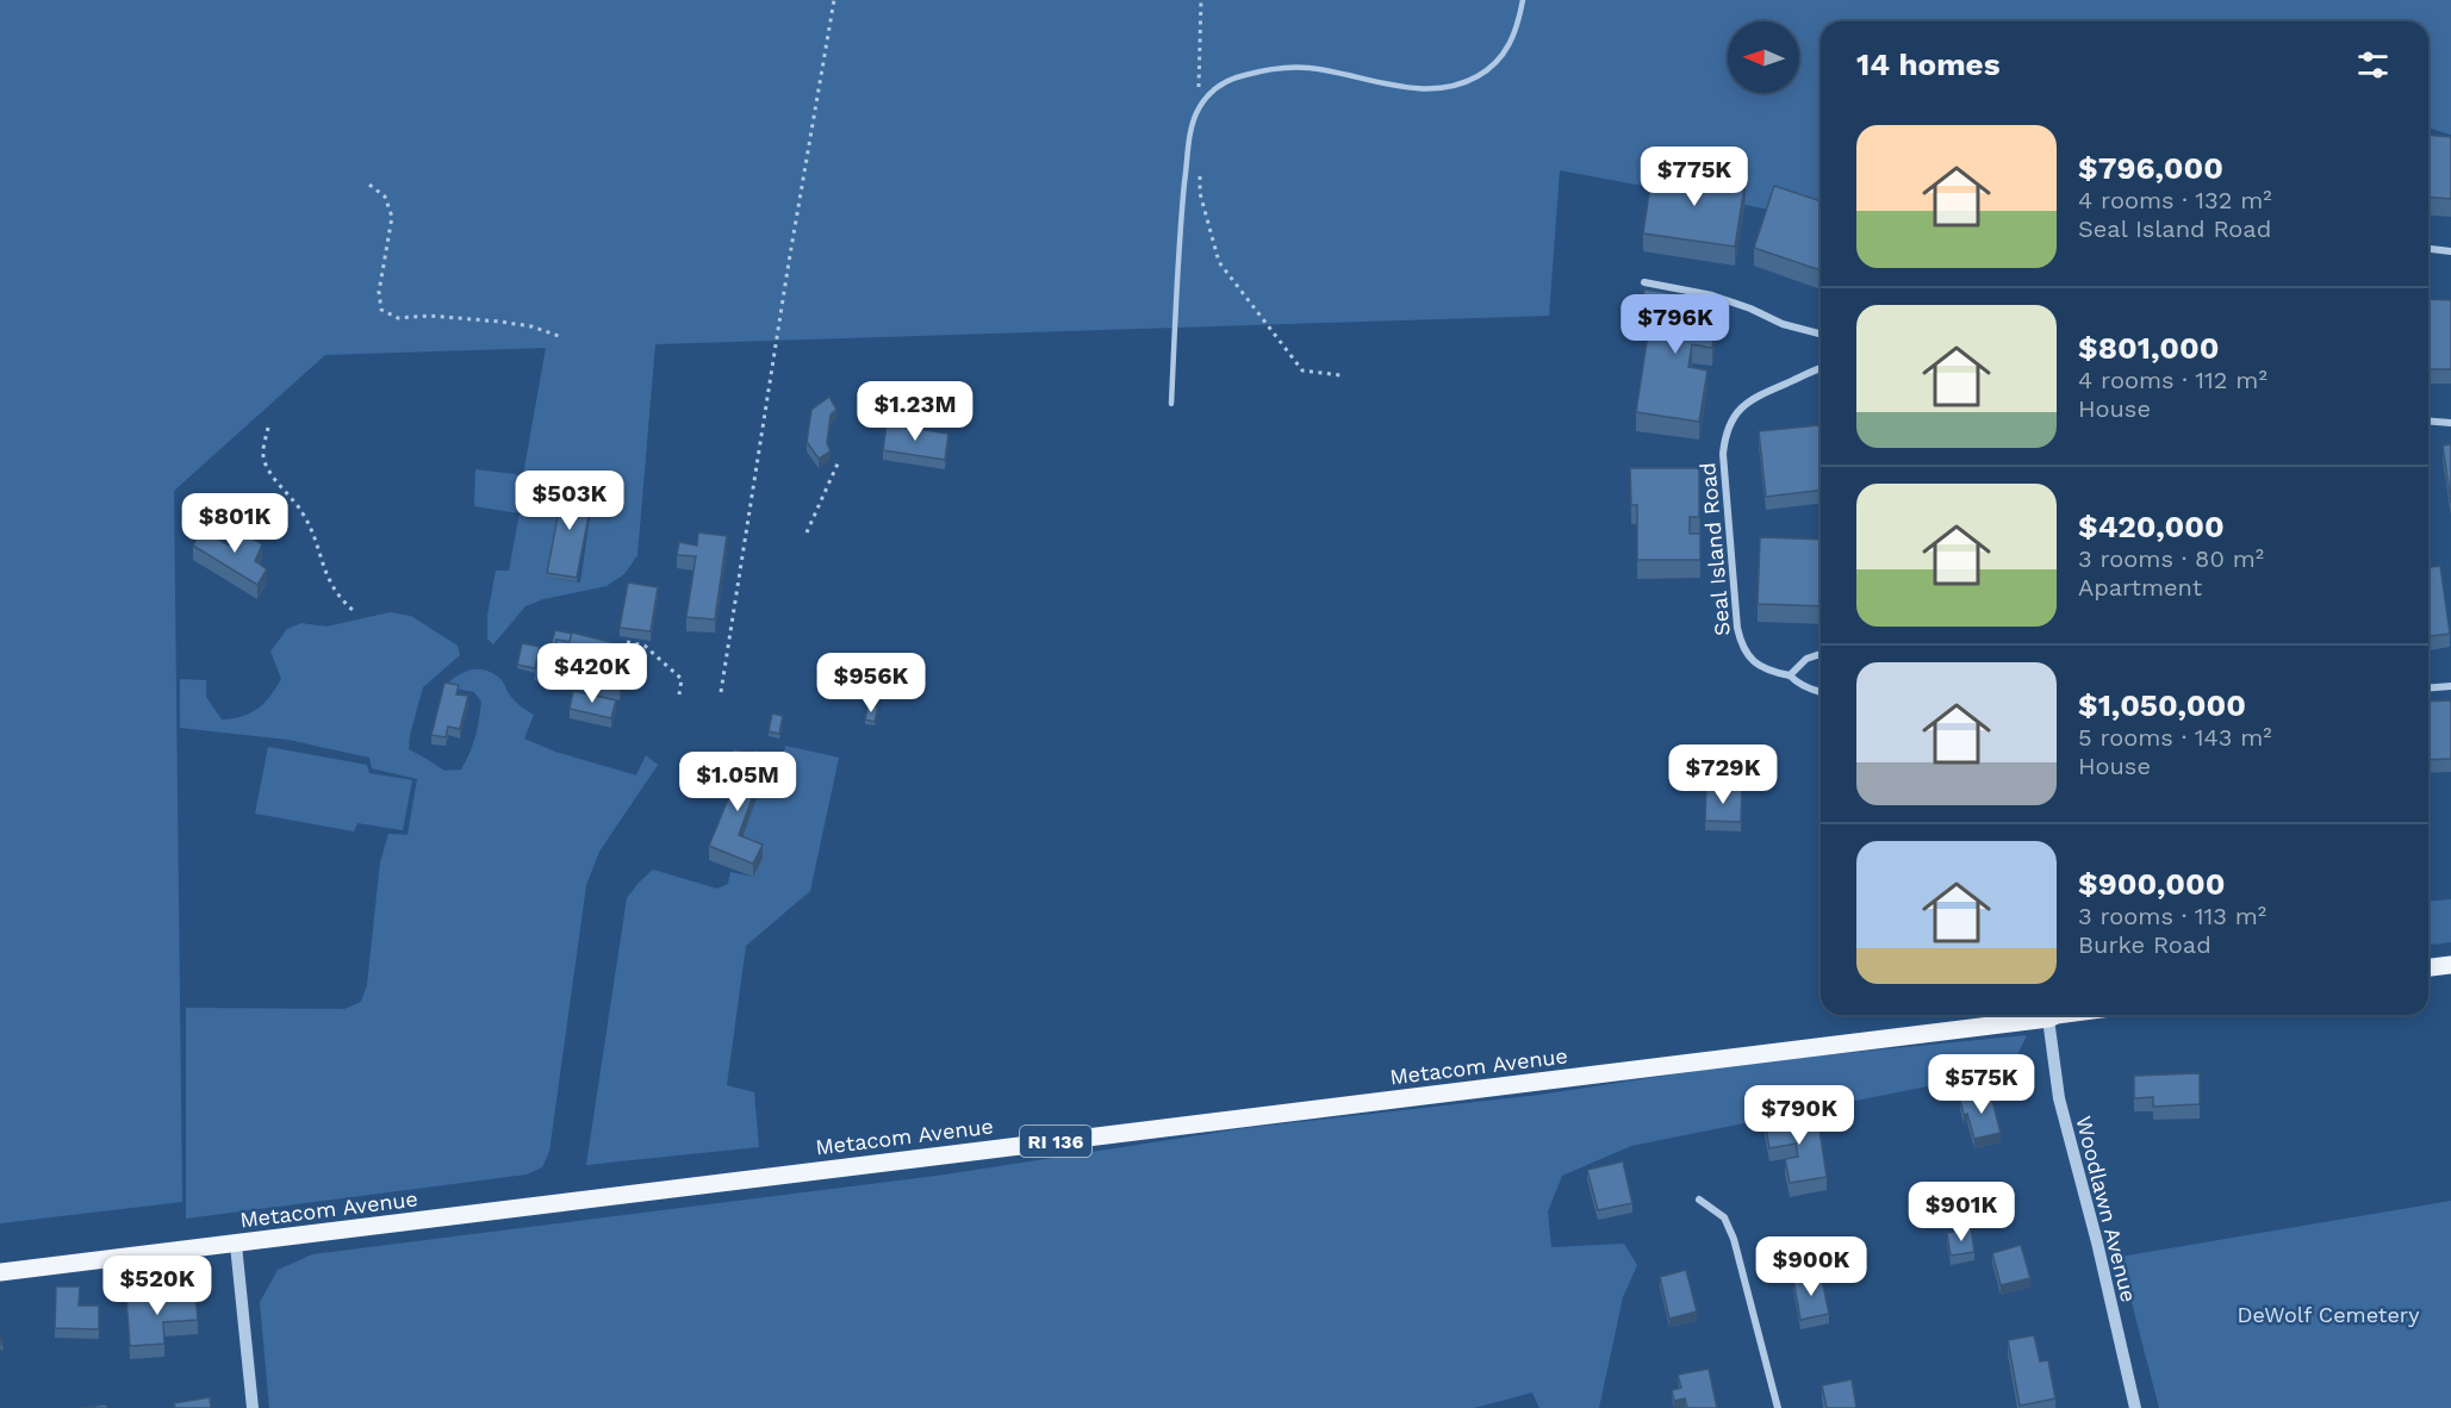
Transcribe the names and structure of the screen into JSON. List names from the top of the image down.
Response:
{
  "streets": {
    "main road": ["Metacom Avenue", "RI 136"],
    "street": ["Seal Island Road", "Woodlawn Avenue"]
  },
  "parks": ["DeWolf Cemetery"],
  "north": "left",
  "page": {
    "heading": "14 homes",
    "list": [
      {
        "name": "$796,000",
        "note": "4 rooms · 132 m² · Seal Island Road"
      },
      {
        "name": "$801,000",
        "note": "4 rooms · 112 m² · House"
      },
      {
        "name": "$420,000",
        "note": "3 rooms · 80 m² · Apartment"
      },
      {
        "name": "$1,050,000",
        "note": "5 rooms · 143 m² · House"
      },
      {
        "name": "$900,000",
        "note": "3 rooms · 113 m² · Burke Road"
      }
    ],
    "price": [
      "$775K",
      "$796K",
      "$1.23M",
      "$503K",
      "$801K",
      "$420K",
      "$956K",
      "$729K",
      "$1.05M",
      "$575K",
      "$790K",
      "$901K",
      "$900K",
      "$520K"
    ]
  }
}
